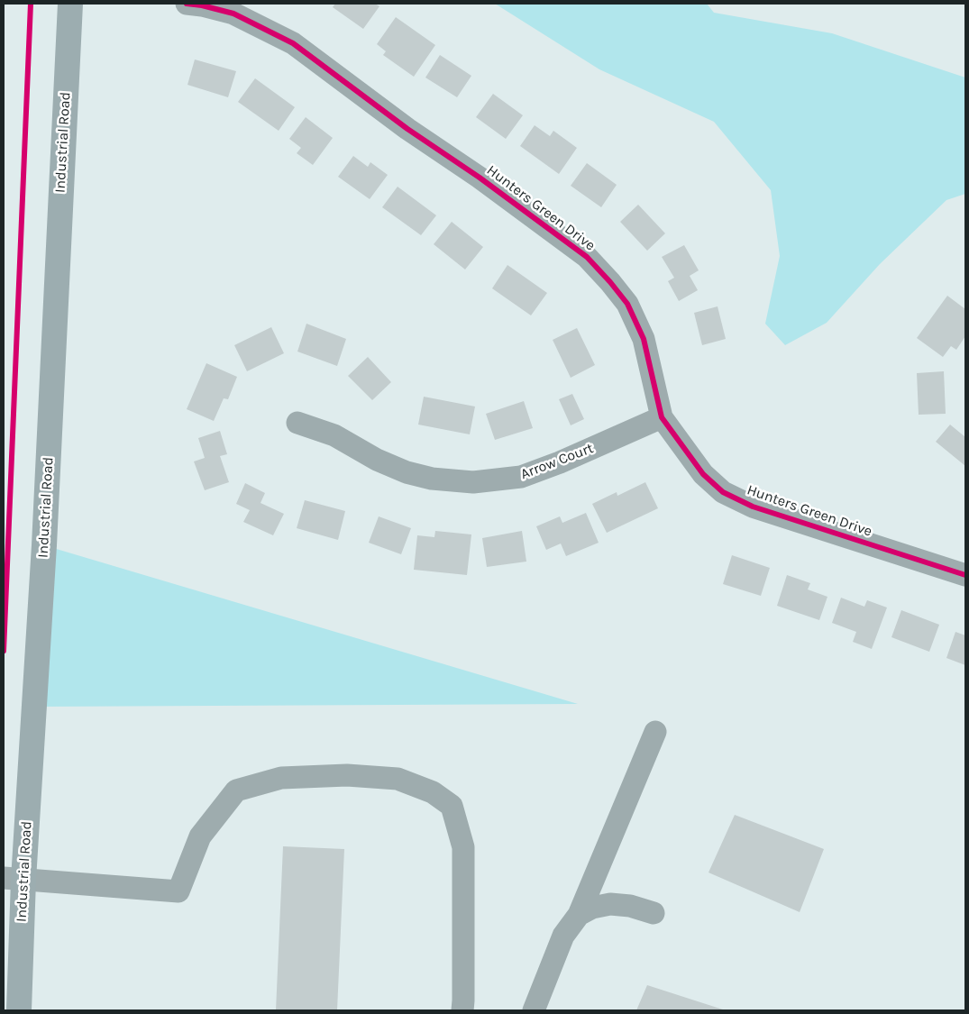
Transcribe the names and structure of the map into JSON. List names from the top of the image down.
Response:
{
  "streets": {
    "main road": ["Industrial Road"],
    "street": ["Hunters Green Drive", "Arrow Court"]
  },
  "crossings": [
    ["Hunters Green Drive", "Arrow Court"]
  ]
}
